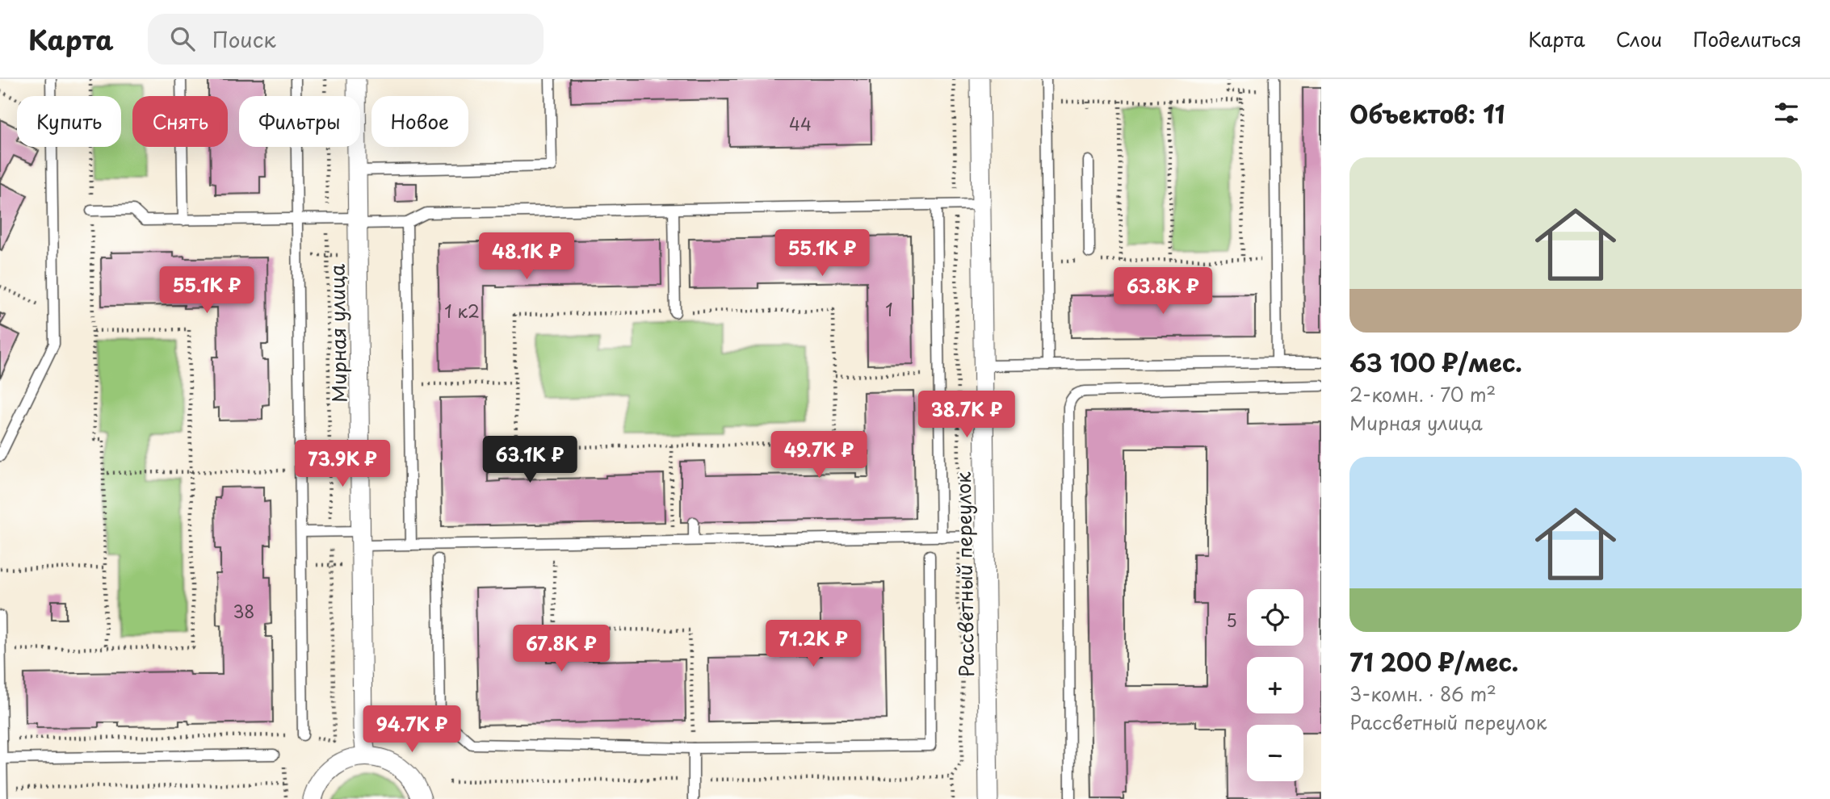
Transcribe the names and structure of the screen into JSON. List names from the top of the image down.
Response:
{
  "streets": {
    "street": ["Мирная улица", "Рассветный переулок"]
  },
  "house_numbers": [
    "44",
    "1",
    "1 к2",
    "38",
    "5"
  ],
  "page": {
    "header": "Карта",
    "search": "Поиск",
    "nav": ["Карта", "Слои", "Поделиться"],
    "heading": "Объектов: 11",
    "chip": [
      "Купить",
      "Снять",
      "Фильтры",
      "Новое"
    ],
    "list": [
      {
        "name": "63 100 ₽/мес.",
        "note": "2-комн. · 70 m² · Мирная улица"
      },
      {
        "name": "71 200 ₽/мес.",
        "note": "3-комн. · 86 m² · Рассветный переулок"
      }
    ],
    "price": [
      "55.1K ₽",
      "48.1K ₽",
      "55.1K ₽",
      "63.8K ₽",
      "38.7K ₽",
      "49.7K ₽",
      "63.1K ₽",
      "73.9K ₽",
      "71.2K ₽",
      "67.8K ₽",
      "94.7K ₽"
    ],
    "map_buttons": ["+", "−"]
  }
}
